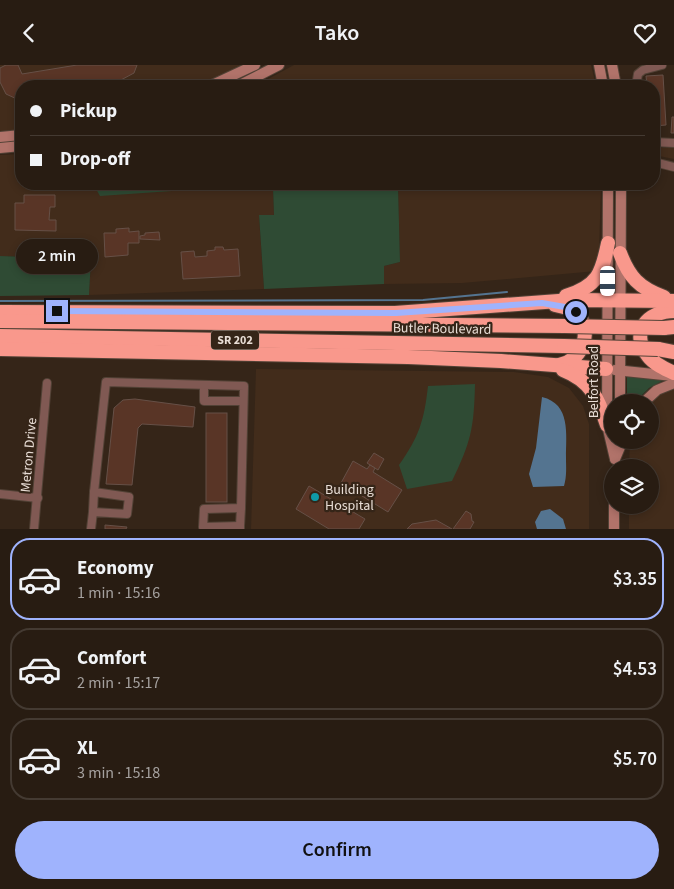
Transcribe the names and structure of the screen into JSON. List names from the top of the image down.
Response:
{
  "streets": {
    "highway": ["Butler Boulevard", "SR 202"],
    "main road": ["Belfort Road"],
    "street": ["Metron Drive"]
  },
  "places": ["Building Hospital"],
  "page": {
    "header": "Tako",
    "banner": ["Pickup", "Drop-off"],
    "bubble": "2 min",
    "list": [
      {
        "name": "Economy",
        "note": "1 min · 15:16",
        "value": "$3.35"
      },
      {
        "name": "Comfort",
        "note": "2 min · 15:17",
        "value": "$4.53"
      },
      {
        "name": "XL",
        "note": "3 min · 15:18",
        "value": "$5.70"
      }
    ],
    "buttons": "Confirm"
  }
}
